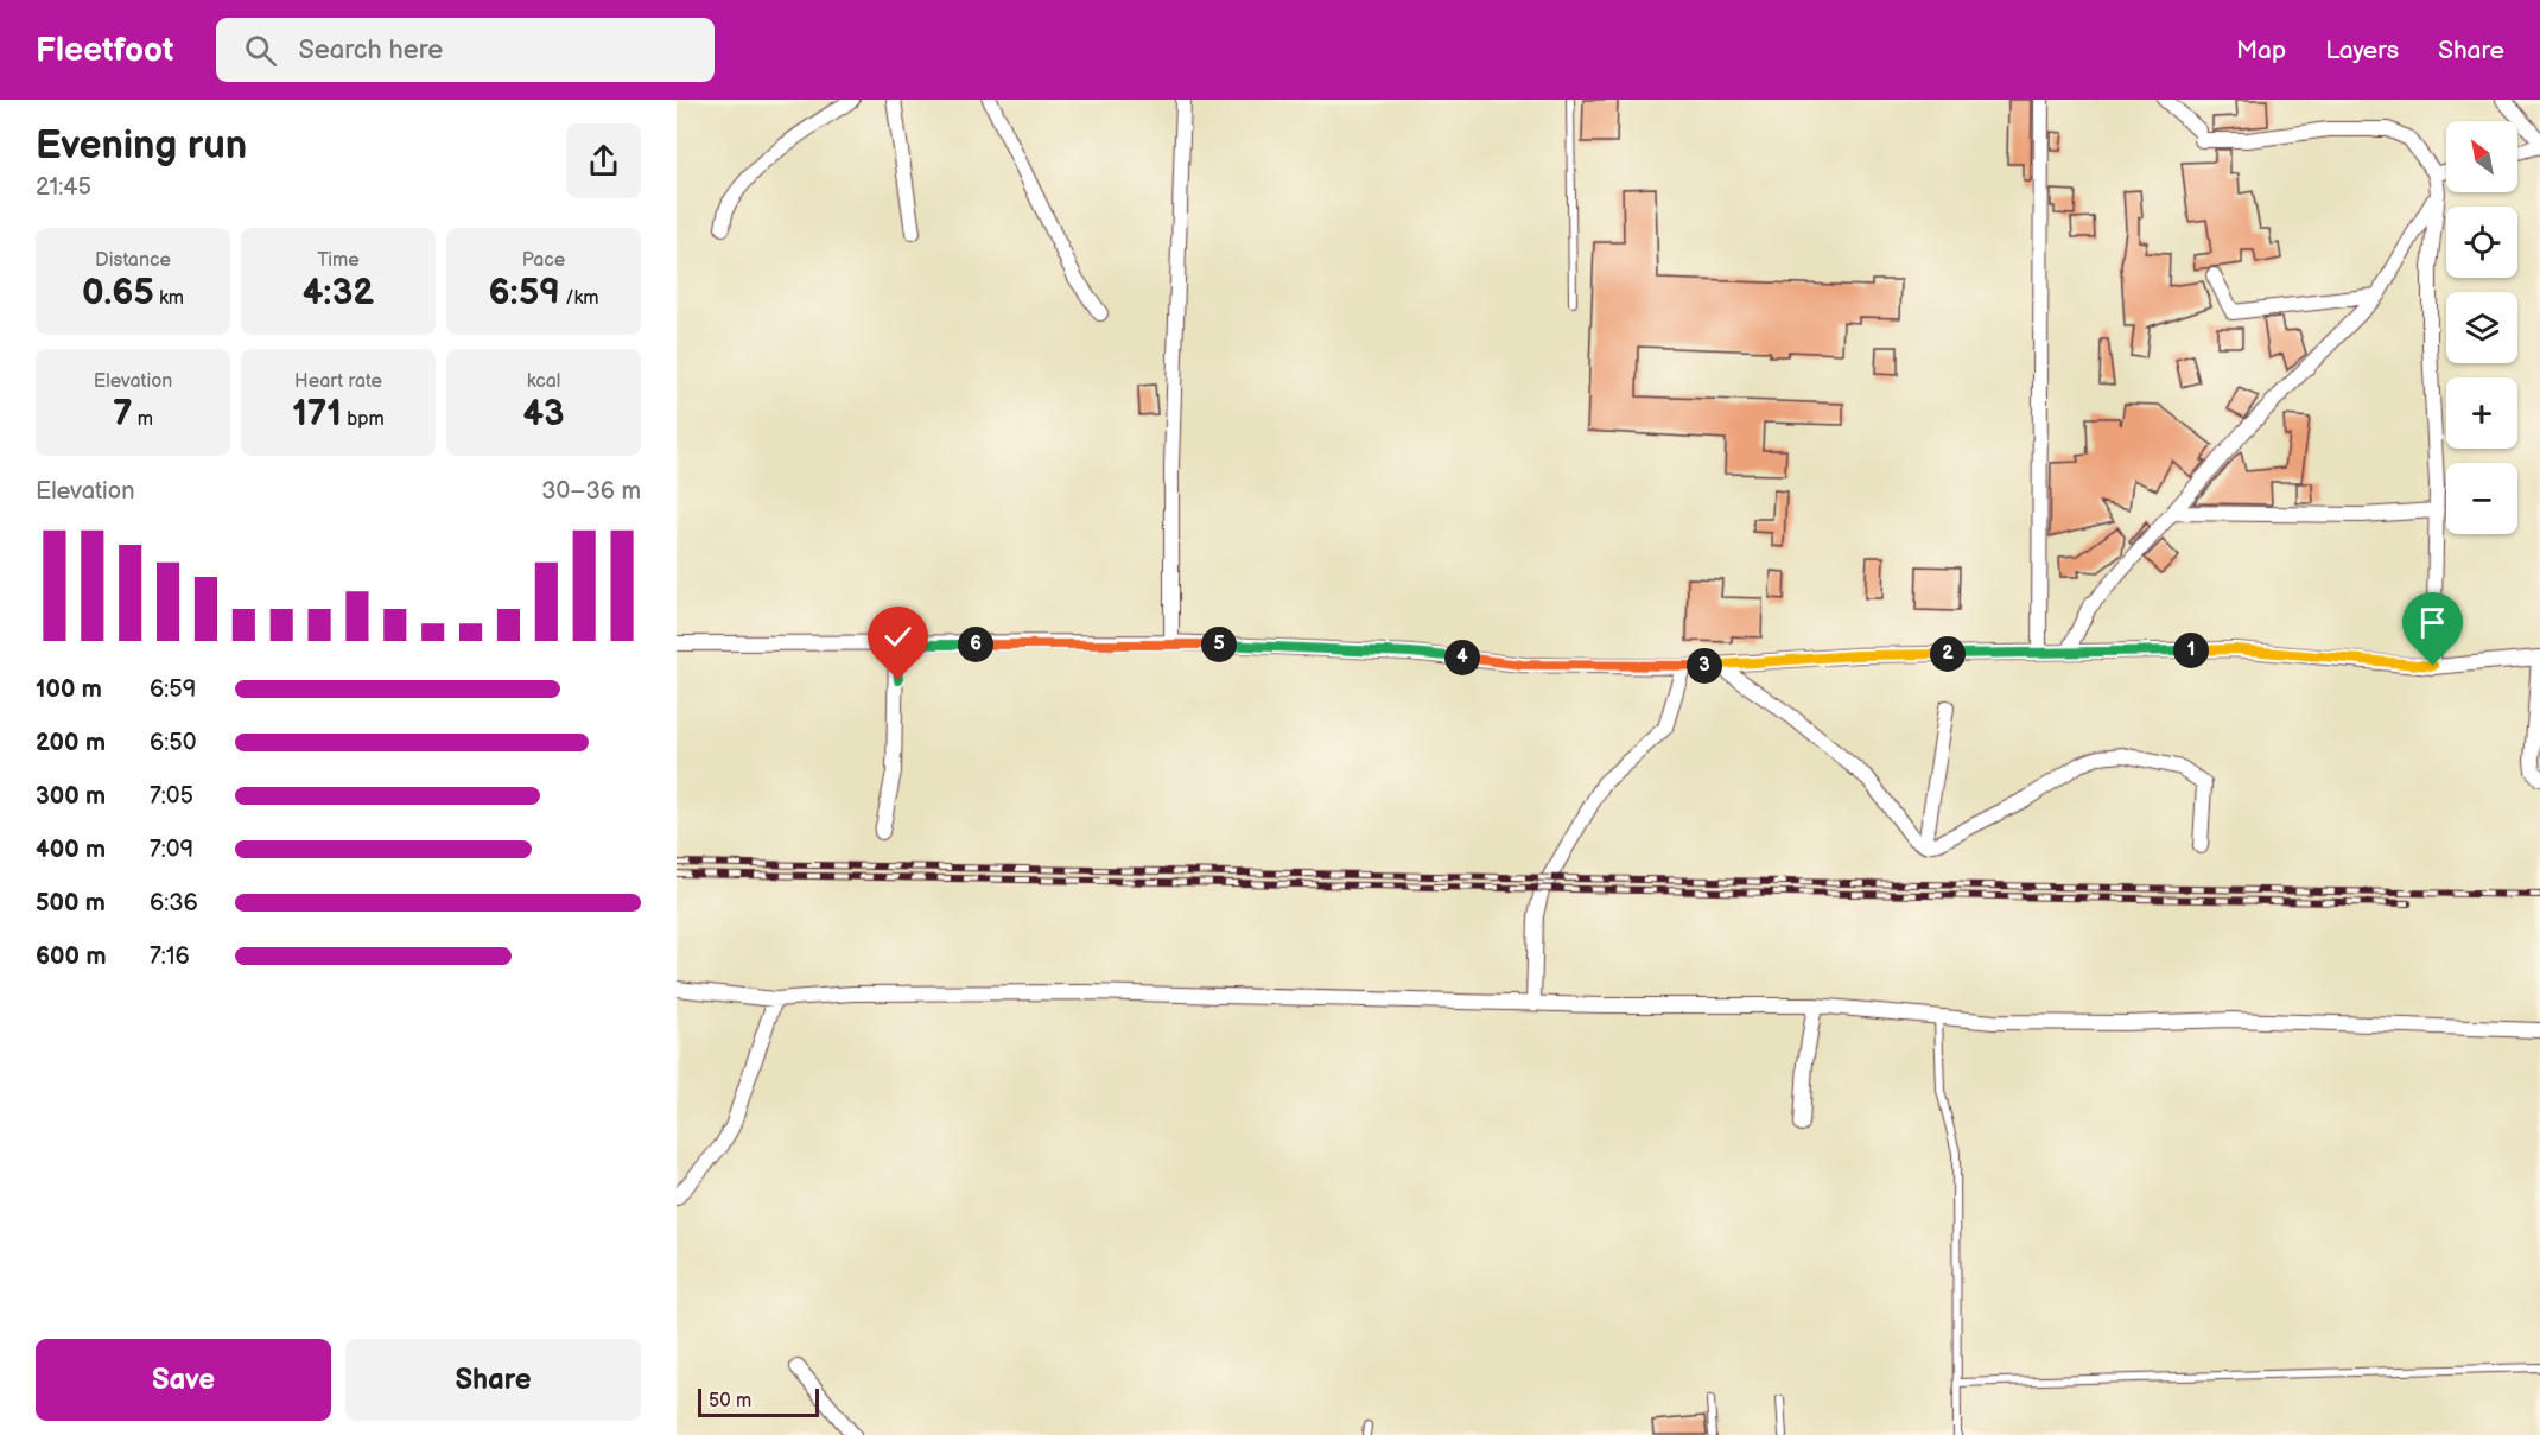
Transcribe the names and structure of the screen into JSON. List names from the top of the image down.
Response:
{
  "scale_bar": "50 m",
  "north": "top left",
  "page": {
    "header": "Fleetfoot",
    "search": "Search here",
    "nav": ["Map", "Layers", "Share"],
    "heading": ["Evening run", "21:45"],
    "map_buttons": ["+", "−"],
    "stats": [
      ["Distance", "0.65 km"],
      ["Time", "4:32"],
      ["Pace", "6:59 /km"],
      ["Elevation", "7 m"],
      ["Heart rate", "171 bpm"],
      ["kcal", "43"]
    ],
    "chart": ["Elevation", "30–36 m"],
    "pins": [
      "5",
      "6",
      "1",
      "2",
      "4",
      "3"
    ],
    "list": [
      {
        "name": "100 m",
        "note": "6:59"
      },
      {
        "name": "200 m",
        "note": "6:50"
      },
      {
        "name": "300 m",
        "note": "7:05"
      },
      {
        "name": "400 m",
        "note": "7:09"
      },
      {
        "name": "500 m",
        "note": "6:36"
      },
      {
        "name": "600 m",
        "note": "7:16"
      }
    ],
    "buttons": ["Save", "Share"],
    "scale": "50 m"
  }
}
